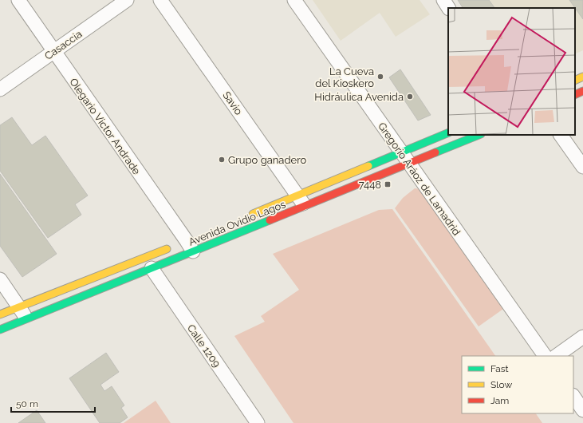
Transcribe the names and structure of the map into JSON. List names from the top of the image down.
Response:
{
  "streets": {
    "main road": ["Avenida Ovidio Lagos"],
    "street": [
      "Casaccia",
      "Savio",
      "Olegario Victor Andrade",
      "Gregorio Aráoz de Lamadrid",
      "Calle 1209"
    ]
  },
  "crossings": [
    ["Casaccia", "Olegario Victor Andrade"],
    ["Savio", "Avenida Ovidio Lagos"],
    ["Olegario Victor Andrade", "Avenida Ovidio Lagos"],
    ["Gregorio Aráoz de Lamadrid", "Avenida Ovidio Lagos"],
    ["Avenida Ovidio Lagos", "Calle 1209"]
  ],
  "places": {
    "other": ["La Cueva del Kioskero", "Hidráulica Avenida", "Grupo ganadero"],
    "transit": ["7448"]
  },
  "legend": ["Fast", "Slow", "Jam"],
  "scale_bar": "50 m"
}
